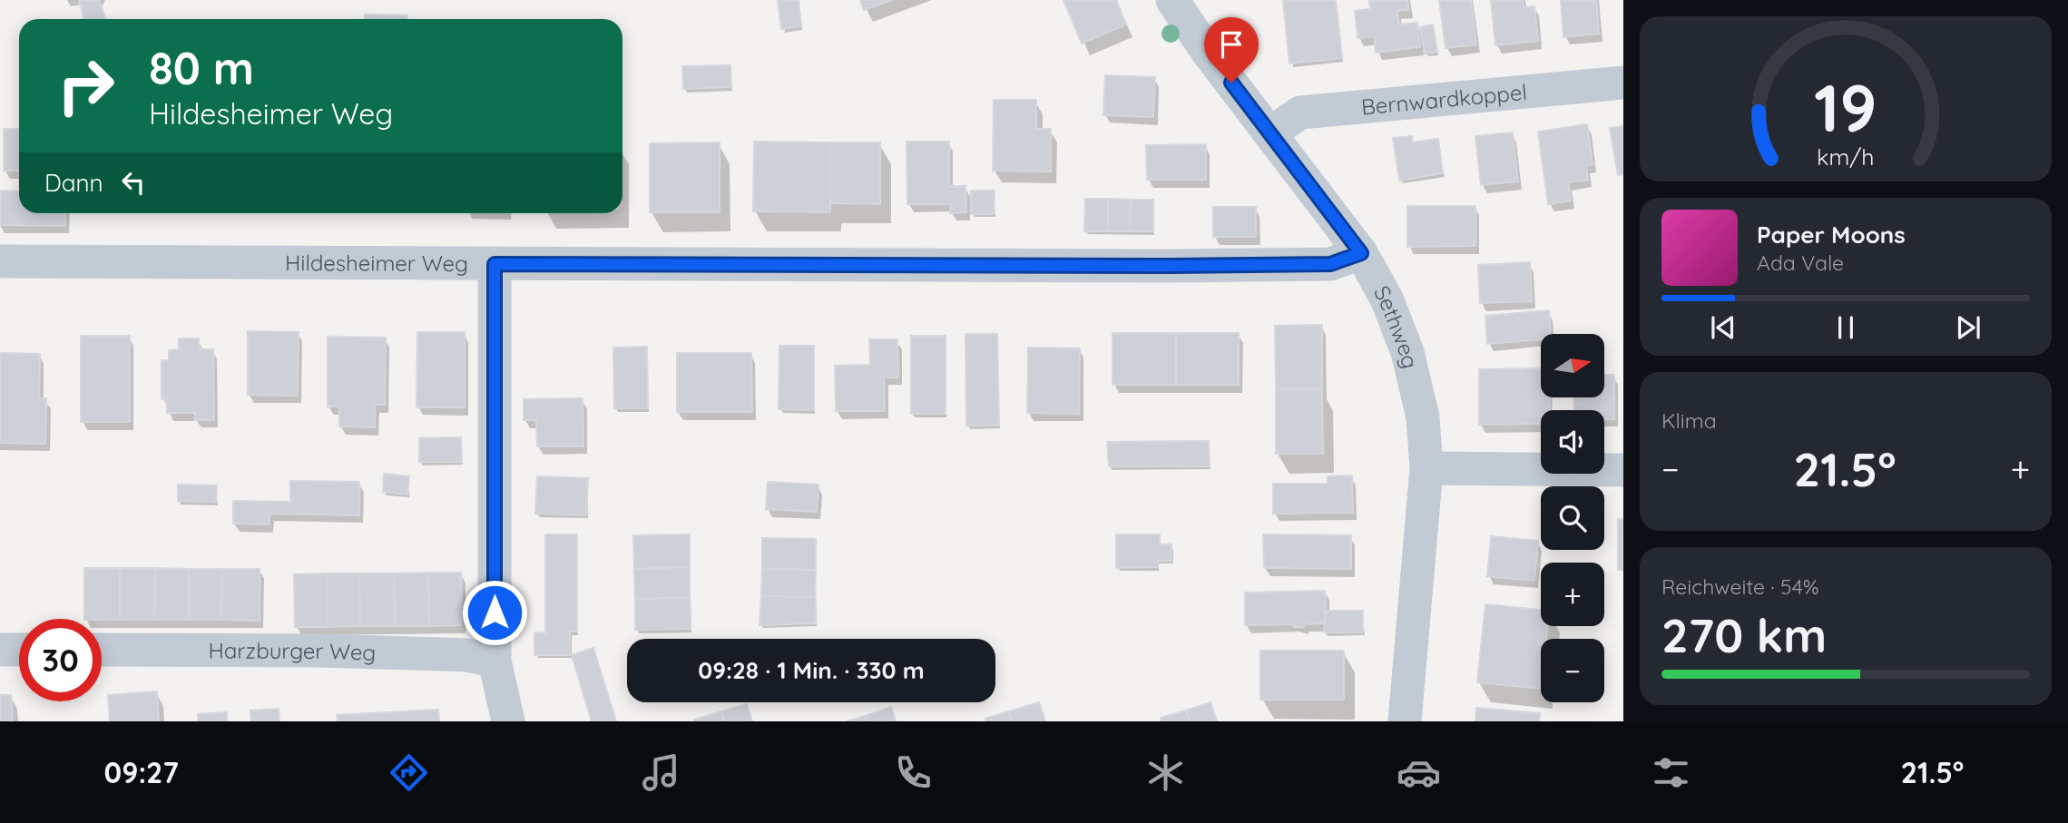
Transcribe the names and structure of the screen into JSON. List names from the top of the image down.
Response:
{
  "streets": {
    "street": [
      "Bernwardkoppel",
      "Hildesheimer Weg",
      "Sethweg",
      "Harzburger Weg"
    ]
  },
  "crossings": [
    ["Bernwardkoppel", "Sethweg"],
    ["Hildesheimer Weg", "Sethweg"]
  ],
  "north": "right",
  "page": {
    "turn": ["80 m", "Hildesheimer Weg"],
    "then": "Dann",
    "song": ["Paper Moons", "Ada Vale"],
    "map_buttons": ["+", "−"],
    "tile": [
      "Klima",
      ["Reichweite · 54%", "270 km"]
    ],
    "heat": ["−", "21.5°", "+"],
    "limit": "30",
    "trip": "09:28 · 1 Min. · 330 m",
    "tabs": ["09:27", "21.5°"],
    "gauge": ["19", "km/h"]
  }
}
